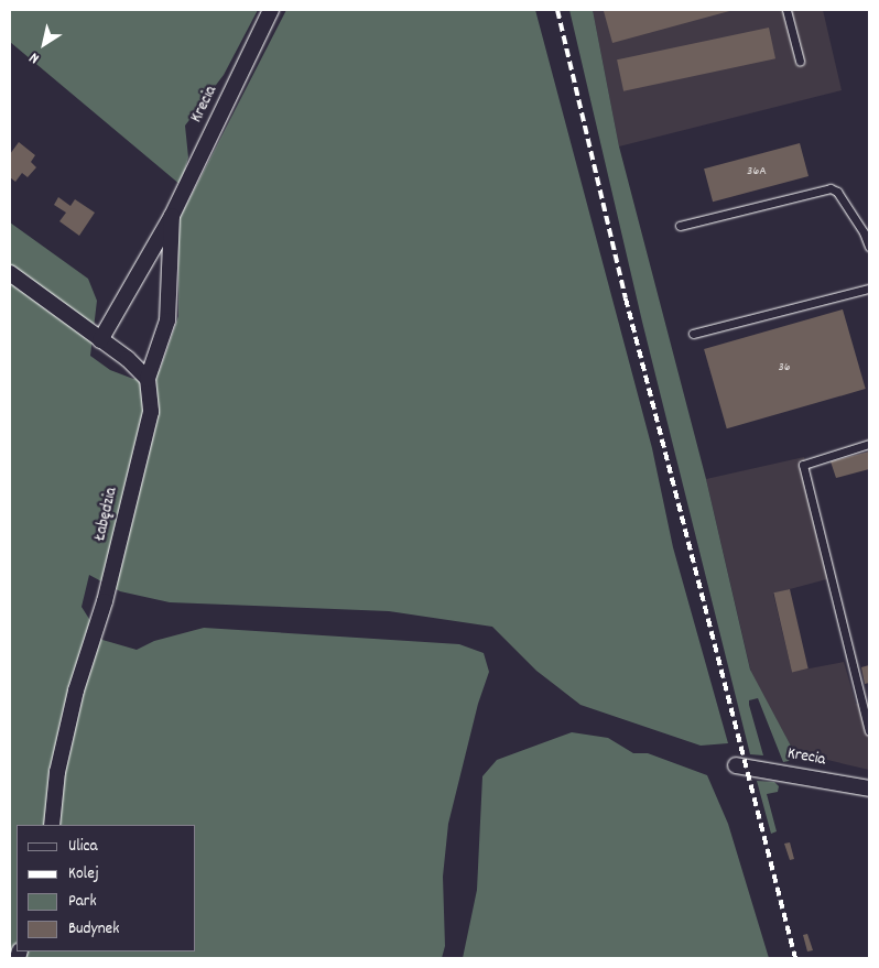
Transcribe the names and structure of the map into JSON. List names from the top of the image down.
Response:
{
  "streets": {
    "street": ["Krecia", "Łabędzia"]
  },
  "crossings": [
    ["Krecia", "Łabędzia"]
  ],
  "house_numbers": ["36A", "36"],
  "legend": [
    "Ulica",
    "Kolej",
    "Park",
    "Budynek"
  ],
  "north": "bottom left"
}
